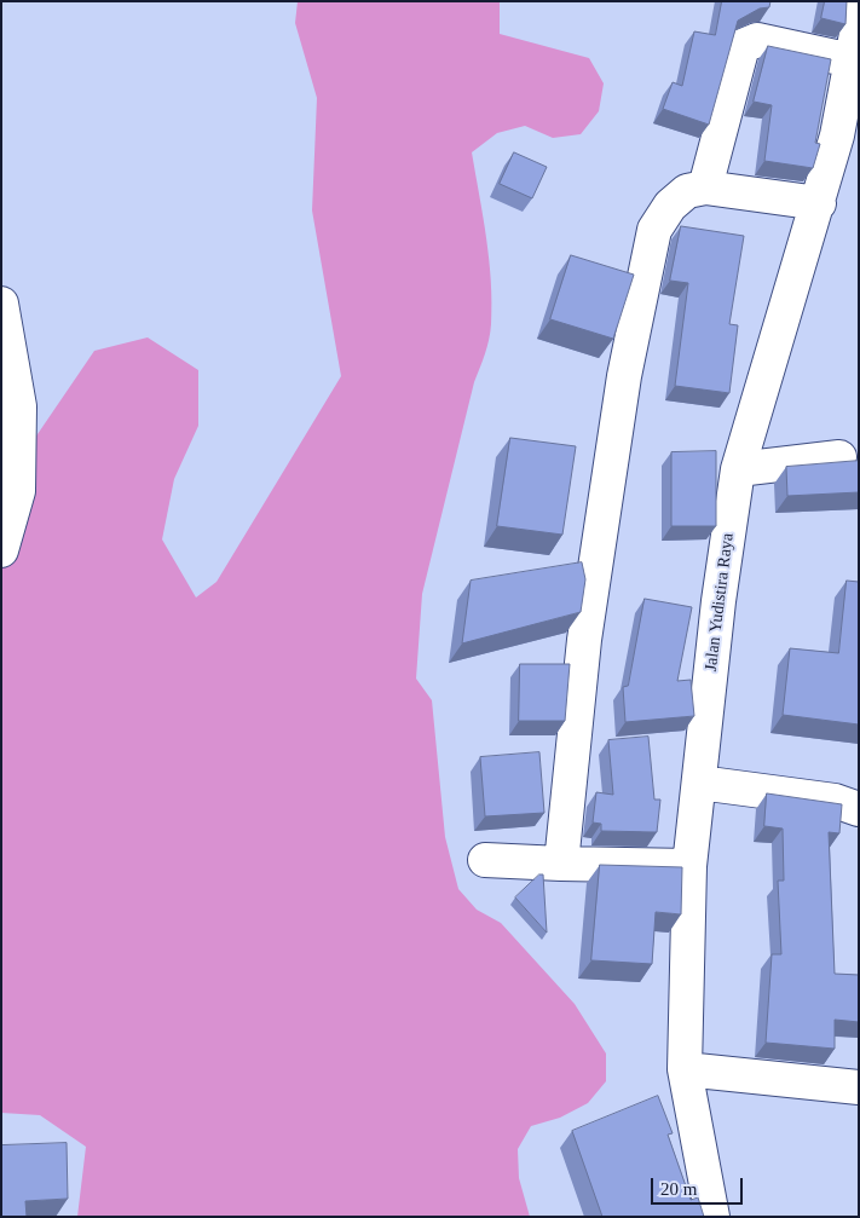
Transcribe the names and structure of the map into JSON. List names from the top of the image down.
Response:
{
  "streets": {
    "street": ["Jalan Yudistira Raya"]
  },
  "scale_bar": "20 m"
}
